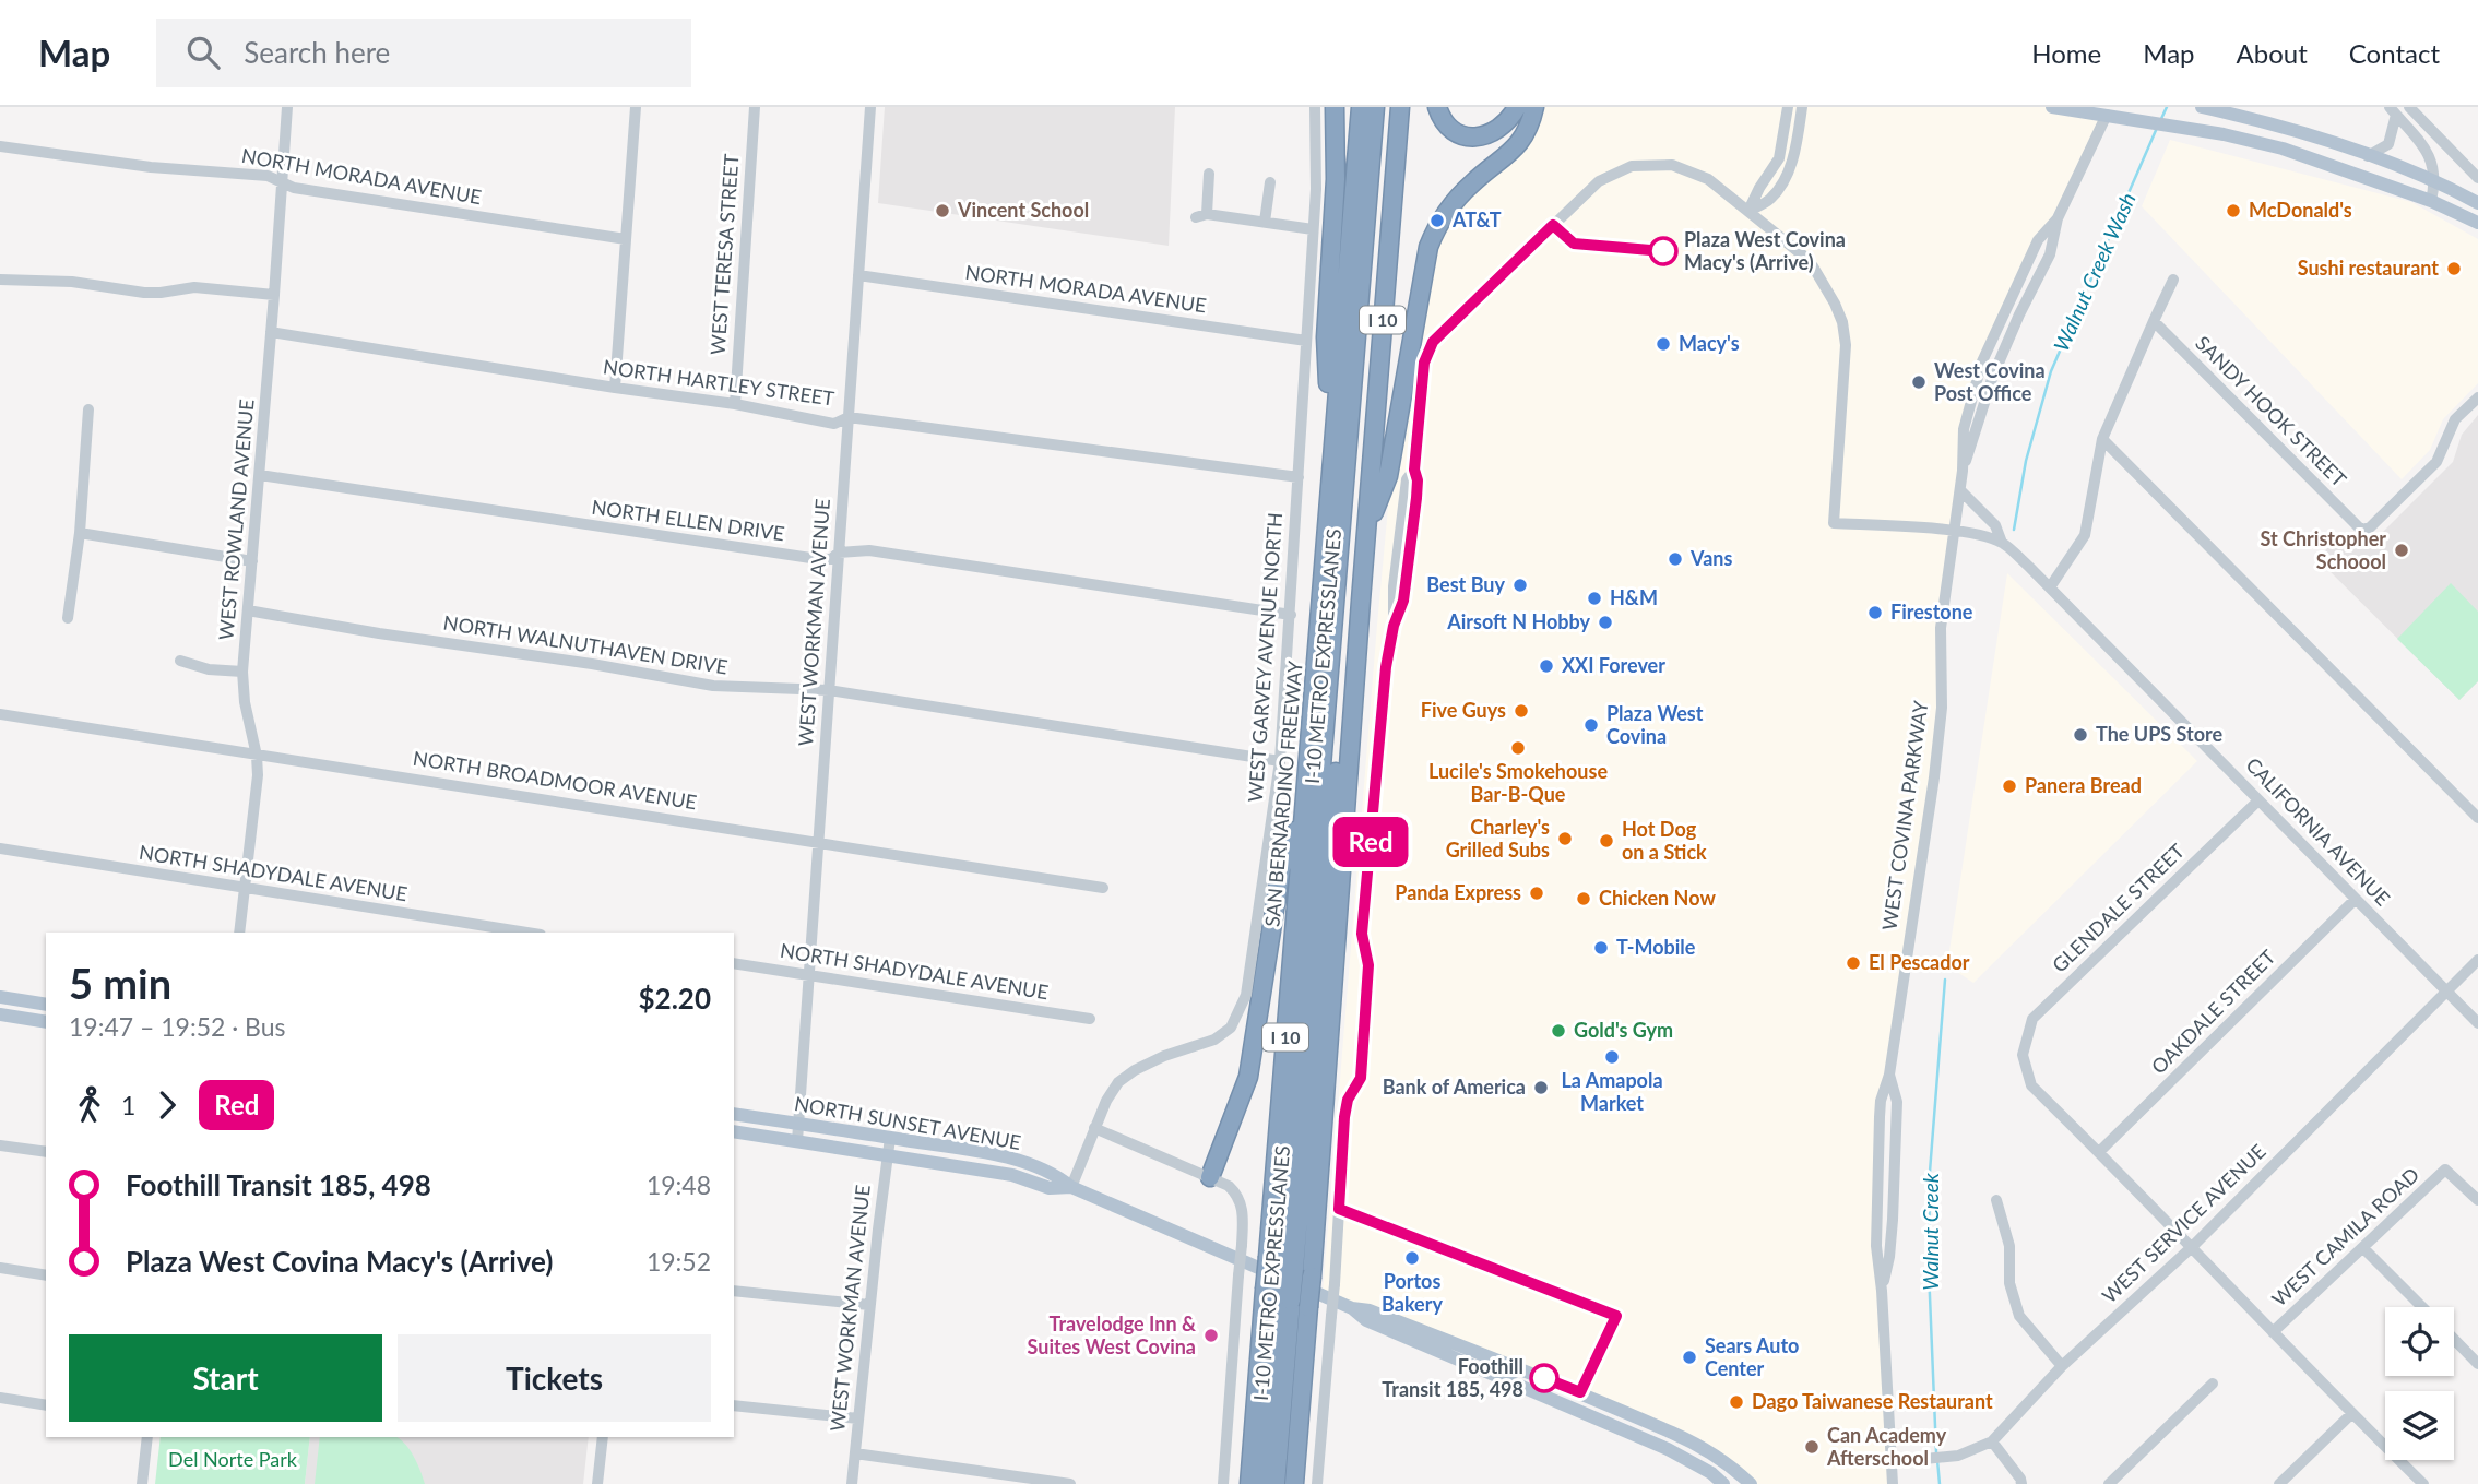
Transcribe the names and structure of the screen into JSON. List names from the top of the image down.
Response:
{
  "streets": {
    "highway": ["I 10", "I-10 METRO EXPRESSLANES", "SAN BERNARDINO FREEWAY"],
    "main road": ["NORTH SUNSET AVENUE"],
    "street": [
      "NORTH MORADA AVENUE",
      "WEST TERESA STREET",
      "NORTH HARTLEY STREET",
      "SANDY HOOK STREET",
      "WEST ROWLAND AVENUE",
      "NORTH ELLEN DRIVE",
      "WEST WORKMAN AVENUE",
      "NORTH WALNUTHAVEN DRIVE",
      "WEST GARVEY AVENUE NORTH",
      "NORTH BROADMOOR AVENUE",
      "WEST COVINA PARKWAY",
      "CALIFORNIA AVENUE",
      "NORTH SHADYDALE AVENUE",
      "GLENDALE STREET",
      "OAKDALE STREET",
      "WEST SERVICE AVENUE",
      "WEST CAMILA ROAD"
    ]
  },
  "crossings": [
    ["NORTH MORADA AVENUE", "WEST ROWLAND AVENUE"],
    ["NORTH MORADA AVENUE", "WEST WORKMAN AVENUE"],
    ["NORTH MORADA AVENUE", "WEST GARVEY AVENUE NORTH"],
    ["WEST TERESA STREET", "NORTH HARTLEY STREET"],
    ["NORTH HARTLEY STREET", "WEST ROWLAND AVENUE"],
    ["NORTH HARTLEY STREET", "WEST WORKMAN AVENUE"],
    ["NORTH HARTLEY STREET", "WEST GARVEY AVENUE NORTH"],
    ["WEST ROWLAND AVENUE", "NORTH ELLEN DRIVE"],
    ["WEST ROWLAND AVENUE", "NORTH WALNUTHAVEN DRIVE"],
    ["WEST ROWLAND AVENUE", "NORTH BROADMOOR AVENUE"],
    ["WEST ROWLAND AVENUE", "NORTH SHADYDALE AVENUE"],
    ["NORTH ELLEN DRIVE", "WEST WORKMAN AVENUE"],
    ["NORTH ELLEN DRIVE", "WEST GARVEY AVENUE NORTH"],
    ["WEST WORKMAN AVENUE", "NORTH WALNUTHAVEN DRIVE"],
    ["WEST WORKMAN AVENUE", "NORTH BROADMOOR AVENUE"],
    ["WEST WORKMAN AVENUE", "NORTH SHADYDALE AVENUE"],
    ["WEST WORKMAN AVENUE", "NORTH SUNSET AVENUE"],
    ["NORTH WALNUTHAVEN DRIVE", "WEST GARVEY AVENUE NORTH"],
    ["I-10 METRO EXPRESSLANES", "SAN BERNARDINO FREEWAY"],
    ["I-10 METRO EXPRESSLANES", "NORTH SUNSET AVENUE"],
    ["WEST GARVEY AVENUE NORTH", "NORTH SUNSET AVENUE"],
    ["SAN BERNARDINO FREEWAY", "NORTH SUNSET AVENUE"],
    ["WEST COVINA PARKWAY", "CALIFORNIA AVENUE"],
    ["WEST COVINA PARKWAY", "WEST SERVICE AVENUE"],
    ["CALIFORNIA AVENUE", "GLENDALE STREET"],
    ["CALIFORNIA AVENUE", "OAKDALE STREET"],
    ["CALIFORNIA AVENUE", "WEST SERVICE AVENUE"],
    ["GLENDALE STREET", "OAKDALE STREET"]
  ],
  "water": ["Walnut Creek Wash", "Walnut Creek"],
  "parks": ["Del Norte Park"],
  "places": [
    "Vincent School",
    "McDonald's",
    "AT&T",
    "Plaza West Covina Macy's (Arrive)",
    "Sushi restaurant",
    "Macy's",
    "West Covina Post Office",
    "St Christopher Schoool",
    "Vans",
    "Best Buy",
    "H&M",
    "Firestone",
    "Airsoft N Hobby",
    "XXI Forever",
    "Five Guys",
    "Plaza West Covina",
    "The UPS Store",
    "Lucile's Smokehouse Bar-B-Que",
    "Panera Bread",
    "Charley's Grilled Subs",
    "Hot Dog on a Stick",
    "Panda Express",
    "Chicken Now",
    "T-Mobile",
    "El Pescador",
    "Gold's Gym",
    "La Amapola Market",
    "Bank of America",
    "Portos Bakery",
    "Travelodge Inn & Suites West Covina",
    "Sears Auto Center",
    "Foothill Transit 185, 498",
    "Dago Taiwanese Restaurant",
    "Can Academy Afterschool"
  ],
  "lines": ["bus line Red"],
  "page": {
    "header": "Map",
    "search": "Search here",
    "nav": [
      "Home",
      "Map",
      "About",
      "Contact"
    ],
    "on_map": "Red",
    "heading": ["5 min", "19:47 – 19:52 · Bus", "$2.20"],
    "legs": ["1", "Red"],
    "list": [
      {
        "name": "Foothill Transit 185, 498",
        "value": "19:48"
      },
      {
        "name": "Plaza West Covina Macy's (Arrive)",
        "value": "19:52"
      }
    ],
    "buttons": ["Start", "Tickets"]
  }
}
